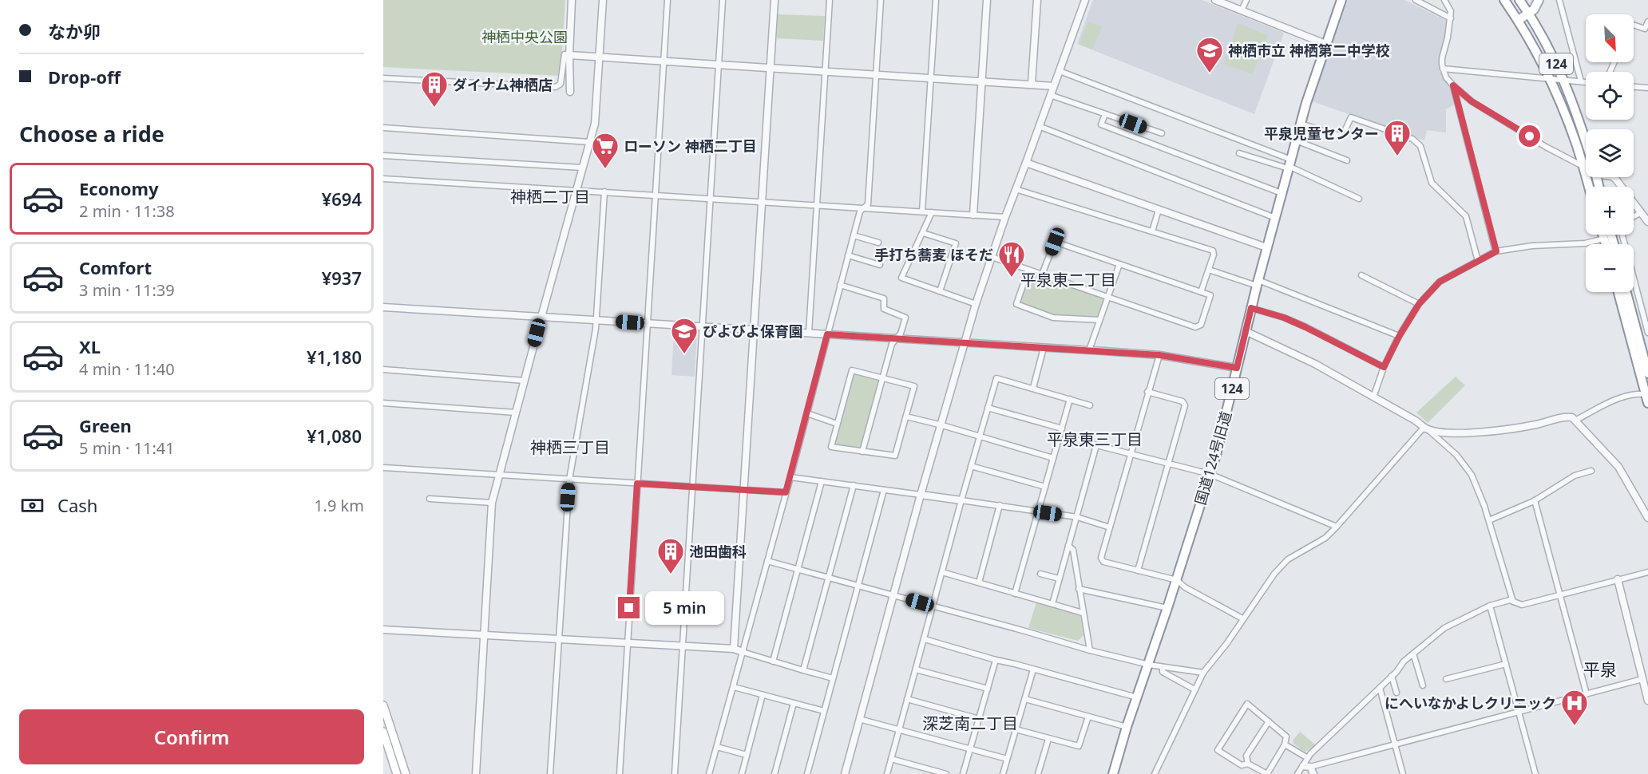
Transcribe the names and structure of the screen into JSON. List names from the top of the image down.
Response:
{
  "streets": {
    "main road": ["124", "国道124号旧道"]
  },
  "districts": [
    "神栖二丁目",
    "平泉東二丁目",
    "平泉東三丁目",
    "神栖三丁目",
    "平泉",
    "深芝南二丁目"
  ],
  "parks": ["神栖中央公園"],
  "places": {
    "school or university": ["神栖市立 神栖第二中学校", "ぴよびよ保育園"],
    "building": ["ダイナム神栖店", "平泉児童センター", "池田歯科"],
    "supermarket": ["ローソン 神栖二丁目"],
    "restaurant": ["手打ち蕎麦 ほそだ"],
    "hospital": ["にへいなかよしクリニック"]
  },
  "north": "bottom right",
  "page": {
    "banner": ["なか卯", "Drop-off"],
    "map_buttons": ["+", "−"],
    "heading": "Choose a ride",
    "list": [
      {
        "name": "Economy",
        "note": "2 min · 11:38",
        "value": "¥694"
      },
      {
        "name": "Comfort",
        "note": "3 min · 11:39",
        "value": "¥937"
      },
      {
        "name": "XL",
        "note": "4 min · 11:40",
        "value": "¥1,180"
      },
      {
        "name": "Green",
        "note": "5 min · 11:41",
        "value": "¥1,080"
      }
    ],
    "pay": ["Cash", "1.9 km"],
    "bubble": "5 min",
    "buttons": "Confirm"
  }
}
